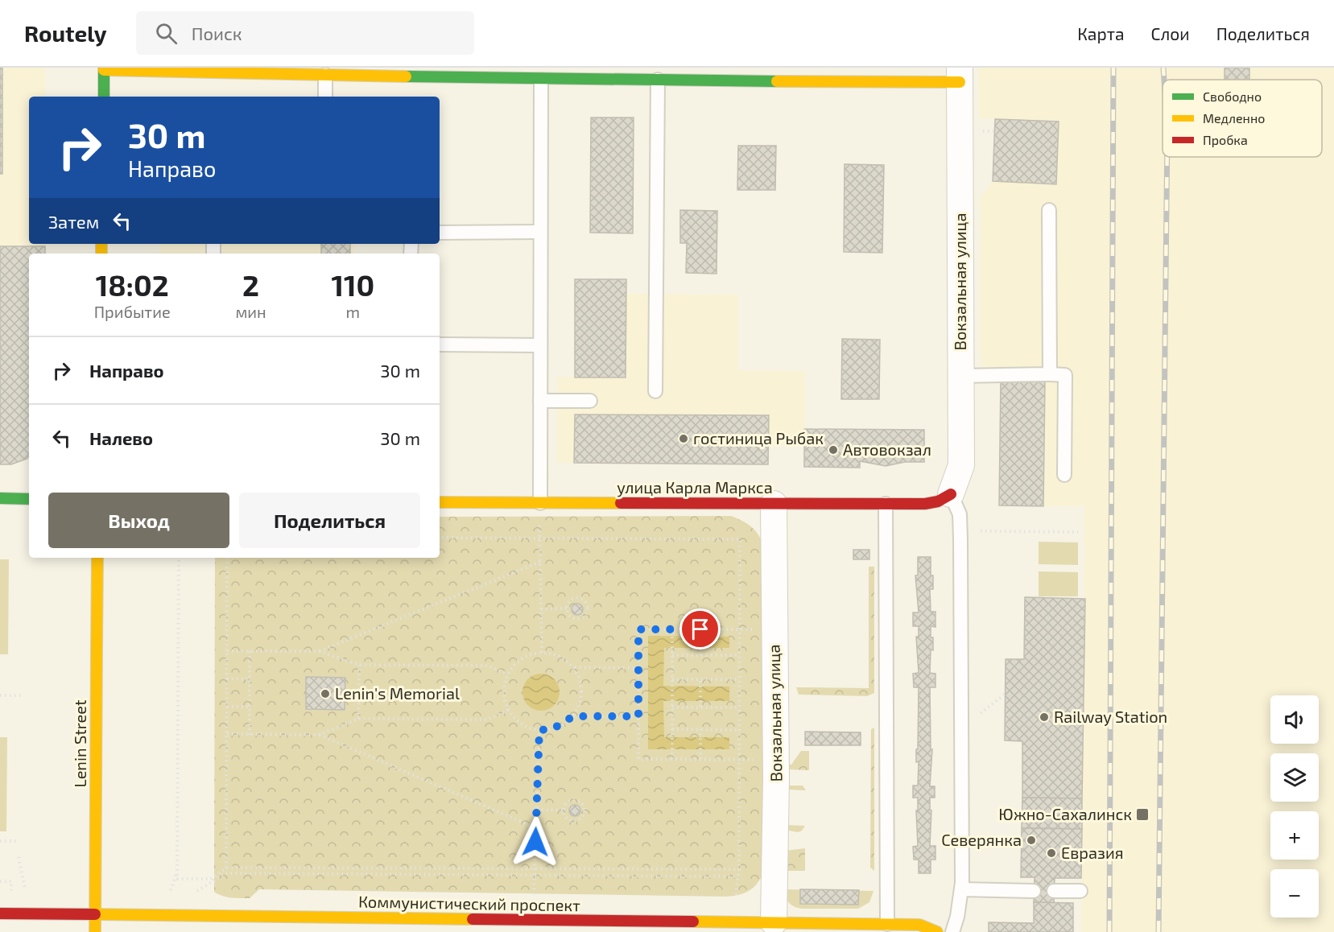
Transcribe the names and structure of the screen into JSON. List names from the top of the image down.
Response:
{
  "streets": {
    "street": [
      "Вокзальная улица",
      "улица Карла Маркса",
      "Lenin Street",
      "Коммунистический проспект"
    ]
  },
  "crossings": [
    ["Вокзальная улица", "улица Карла Маркса"],
    ["Вокзальная улица", "Коммунистический проспект"],
    ["Lenin Street", "Коммунистический проспект"]
  ],
  "places": {
    "other": [
      "гостиница Рыбак",
      "Автовокзал",
      "Lenin's Memorial",
      "Railway Station",
      "Северянка",
      "Евразия"
    ],
    "transit": ["Южно-Сахалинск"]
  },
  "legend": ["Свободно", "Медленно", "Пробка"],
  "page": {
    "header": "Routely",
    "search": "Поиск",
    "nav": ["Карта", "Слои", "Поделиться"],
    "turn": ["30 m", "Направо"],
    "then": "Затем",
    "eta": [
      "18:02",
      "Прибытие",
      "2",
      "мин",
      "110",
      "m"
    ],
    "list": [
      {
        "name": "Направо",
        "value": "30 m"
      },
      {
        "name": "Налево",
        "value": "30 m"
      }
    ],
    "buttons": ["Выход", "Поделиться"],
    "map_buttons": ["+", "−"]
  }
}
